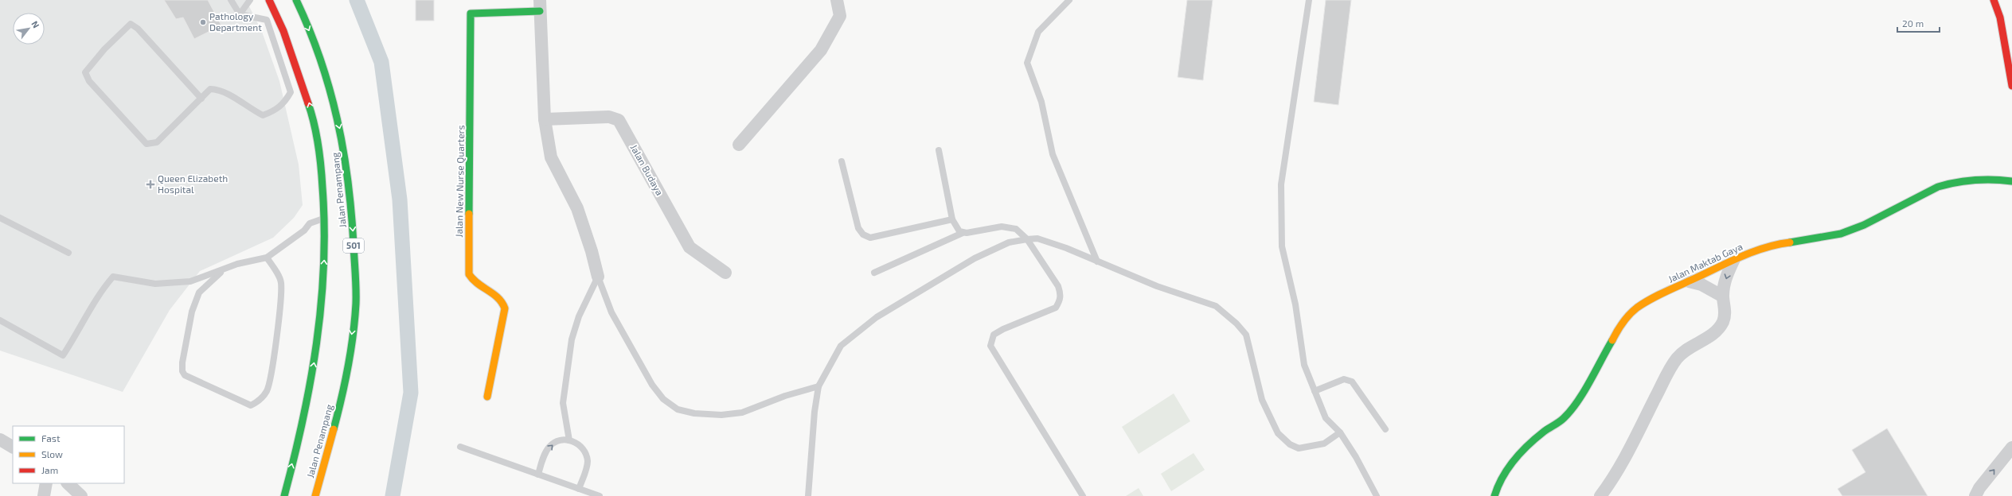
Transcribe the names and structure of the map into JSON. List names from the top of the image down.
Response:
{
  "streets": {
    "street": [
      "Jalan Budaya",
      "Jalan New Nurse Quarters",
      "Jalan Penampang",
      "501",
      "Jalan Maktab Gaya"
    ]
  },
  "places": {
    "other": ["Pathology Department"],
    "health": ["Queen Elizabeth Hospital"]
  },
  "legend": ["Fast", "Slow", "Jam"],
  "scale_bar": "20 m",
  "north": "top right"
}
